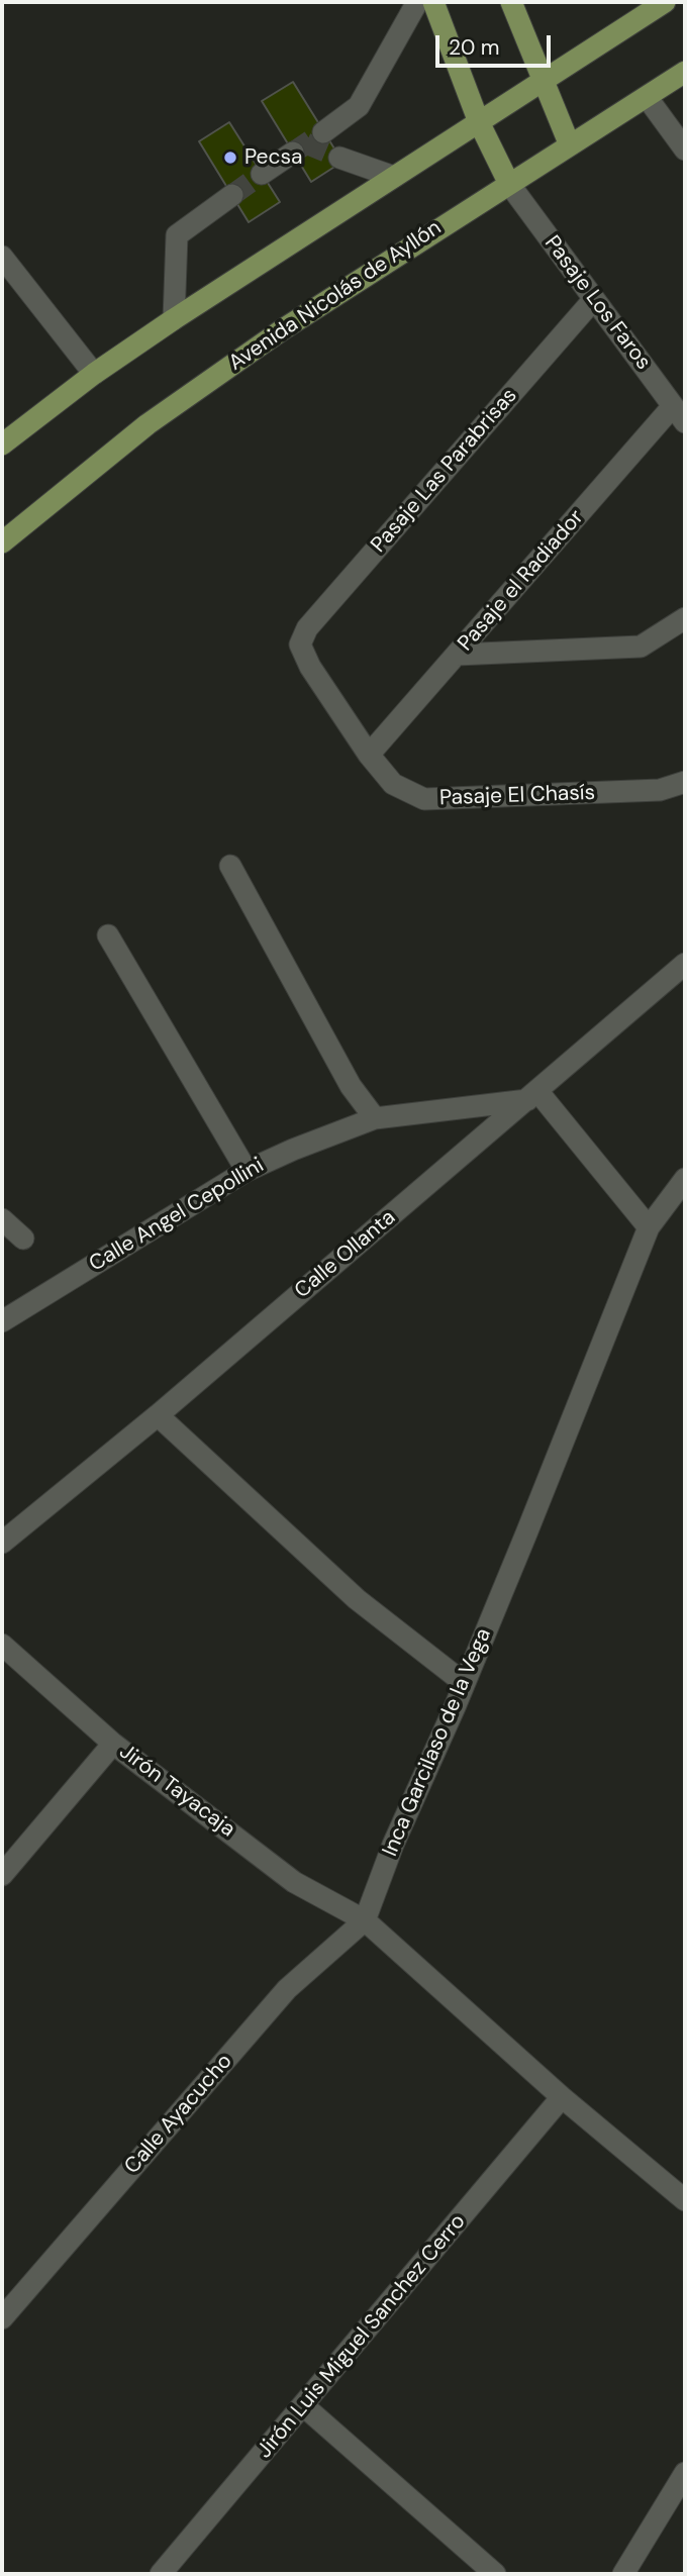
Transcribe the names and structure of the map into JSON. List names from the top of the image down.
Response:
{
  "streets": {
    "main road": ["Avenida Nicolás de Ayllón"],
    "street": [
      "Pasaje Los Faros",
      "Pasaje Las Parabrisas",
      "Pasaje el Radiador",
      "Pasaje El Chasís",
      "Calle Angel Cepollini",
      "Calle Ollanta",
      "Inca Garcilaso de la Vega",
      "Jirón Tayacaja",
      "Calle Ayacucho",
      "Jirón Luis Miguel Sanchez Cerro"
    ]
  },
  "crossings": [
    ["Avenida Nicolás de Ayllón", "Pasaje Los Faros"],
    ["Pasaje Los Faros", "Pasaje Las Parabrisas"],
    ["Pasaje Los Faros", "Pasaje el Radiador"],
    ["Pasaje Las Parabrisas", "Pasaje El Chasís"],
    ["Pasaje el Radiador", "Pasaje El Chasís"],
    ["Calle Angel Cepollini", "Calle Ollanta"],
    ["Inca Garcilaso de la Vega", "Jirón Tayacaja"],
    ["Inca Garcilaso de la Vega", "Calle Ayacucho"],
    ["Jirón Tayacaja", "Calle Ayacucho"]
  ],
  "places": ["Pecsa"],
  "scale_bar": "20 m"
}
